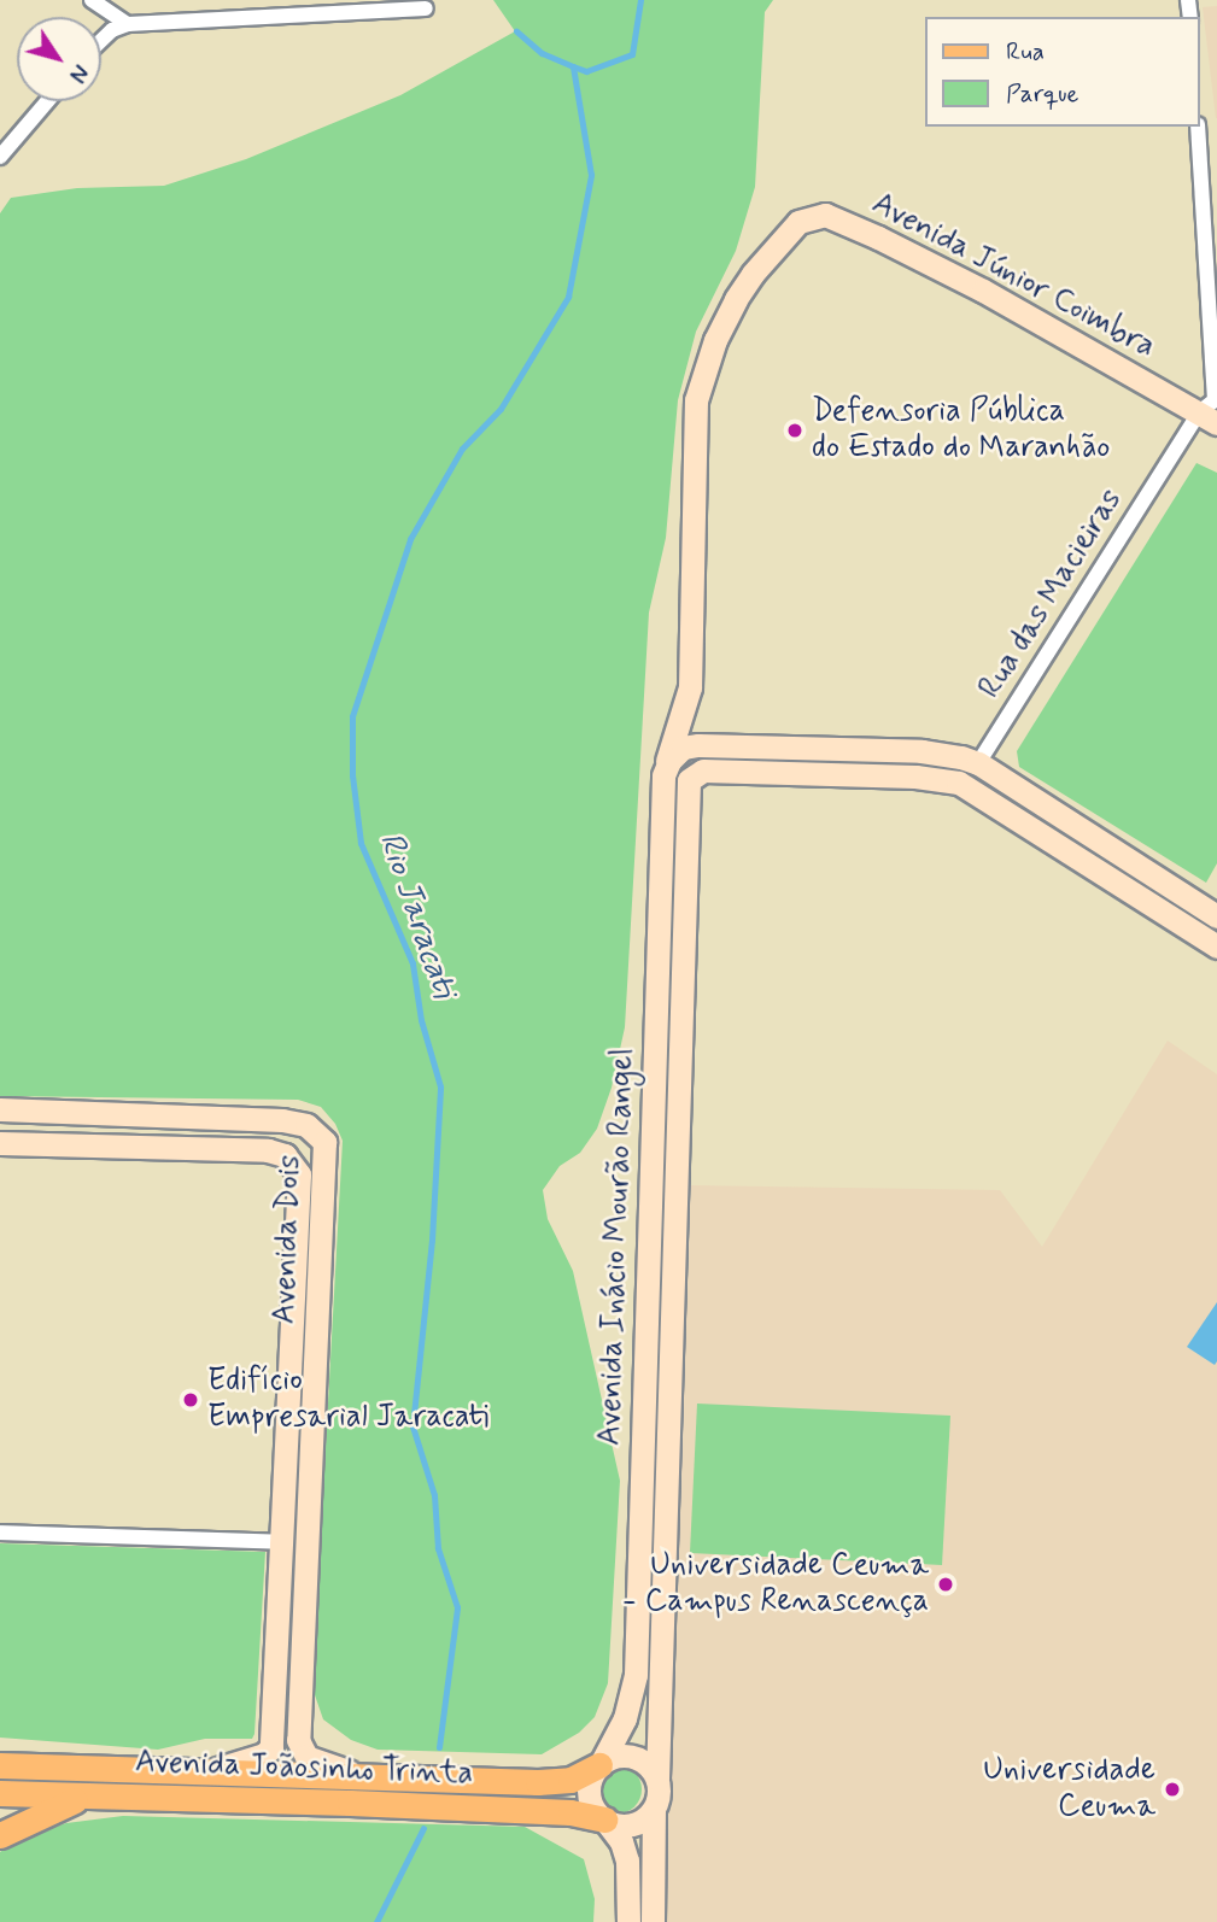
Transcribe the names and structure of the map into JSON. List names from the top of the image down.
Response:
{
  "streets": {
    "main road": [
      "Avenida Júnior Coimbra",
      "Avenida Dois",
      "Avenida Inácio Mourão Rangel",
      "Avenida Joãosinho Trinta"
    ],
    "street": ["Rua das Macieiras"]
  },
  "crossings": [
    ["Avenida Júnior Coimbra", "Rua das Macieiras"],
    ["Avenida Júnior Coimbra", "Avenida Inácio Mourão Rangel"],
    ["Avenida Dois", "Avenida Joãosinho Trinta"],
    ["Avenida Inácio Mourão Rangel", "Avenida Joãosinho Trinta"]
  ],
  "water": ["Rio Jaracati"],
  "places": [
    "Defensoria Pública do Estado do Maranhão",
    "Edifício Empresarial Jaracati",
    "Universidade Ceuma - Campus Renascença",
    "Universidade Ceuma"
  ],
  "legend": ["Rua", "Parque"],
  "north": "bottom right"
}
